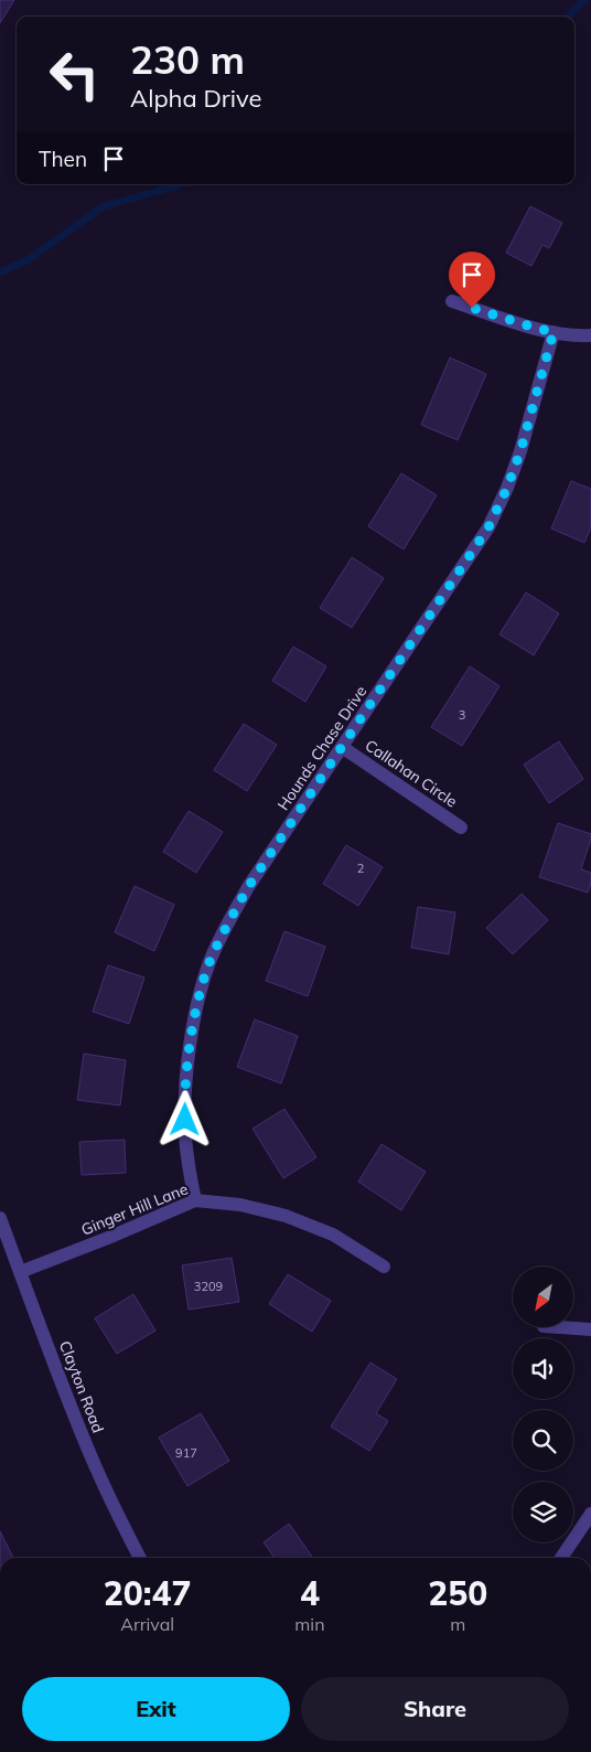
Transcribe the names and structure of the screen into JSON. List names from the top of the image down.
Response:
{
  "streets": {
    "street": [
      "Hounds Chase Drive",
      "Callahan Circle",
      "Ginger Hill Lane",
      "Clayton Road"
    ]
  },
  "crossings": [
    ["Hounds Chase Drive", "Callahan Circle"],
    ["Hounds Chase Drive", "Ginger Hill Lane"],
    ["Ginger Hill Lane", "Clayton Road"]
  ],
  "house_numbers": [
    "3",
    "2",
    "3209",
    "917"
  ],
  "north": "bottom left",
  "page": {
    "turn": ["230 m", "Alpha Drive"],
    "then": "Then",
    "eta": [
      "20:47",
      "Arrival",
      "4",
      "min",
      "250",
      "m"
    ],
    "buttons": ["Exit", "Share"]
  }
}
